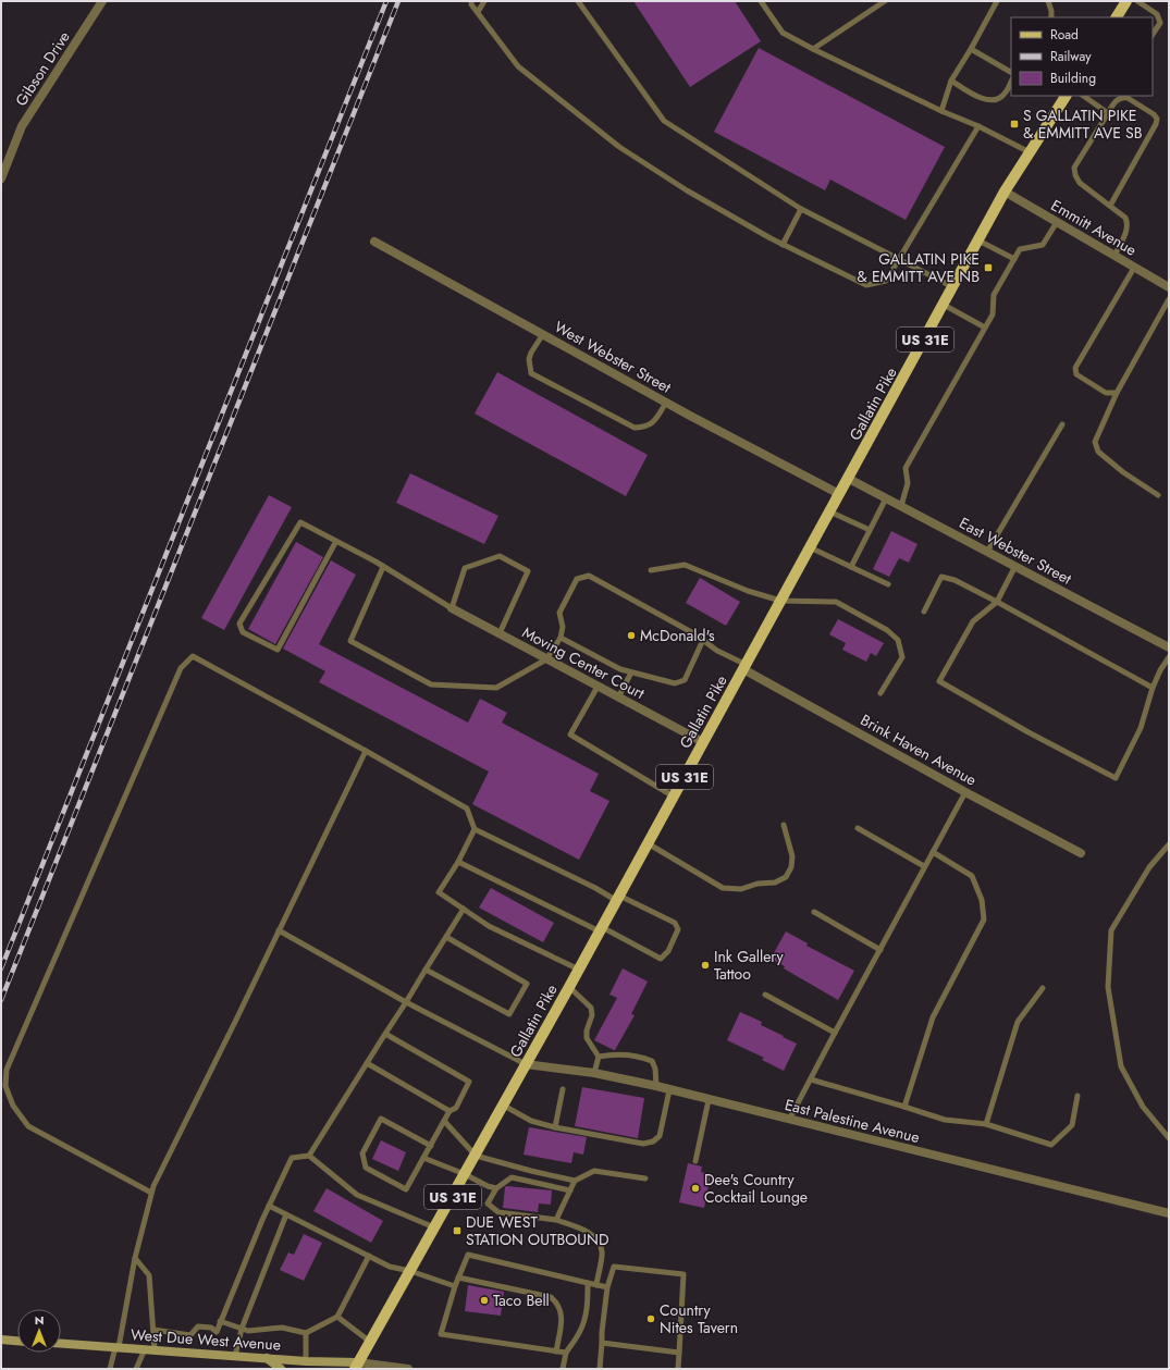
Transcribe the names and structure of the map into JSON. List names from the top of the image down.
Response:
{
  "streets": {
    "main road": ["US 31E", "Gallatin Pike", "West Due West Avenue"],
    "street": [
      "Gibson Drive",
      "Emmitt Avenue",
      "West Webster Street",
      "East Webster Street",
      "Moving Center Court",
      "Brink Haven Avenue",
      "East Palestine Avenue"
    ]
  },
  "crossings": [
    ["Emmitt Avenue", "Gallatin Pike"],
    ["West Webster Street", "Gallatin Pike"],
    ["Gallatin Pike", "East Webster Street"],
    ["Gallatin Pike", "Moving Center Court"],
    ["Gallatin Pike", "Brink Haven Avenue"],
    ["Gallatin Pike", "East Palestine Avenue"],
    ["Gallatin Pike", "West Due West Avenue"]
  ],
  "places": {
    "transit": ["S GALLATIN PIKE & EMMITT AVE SB", "GALLATIN PIKE & EMMITT AVE NB", "DUE WEST STATION OUTBOUND"],
    "other": [
      "McDonald's",
      "Ink Gallery Tattoo",
      "Dee's Country Cocktail Lounge",
      "Taco Bell",
      "Country Nites Tavern"
    ]
  },
  "legend": ["Road", "Railway", "Building"],
  "north": "top"
}
